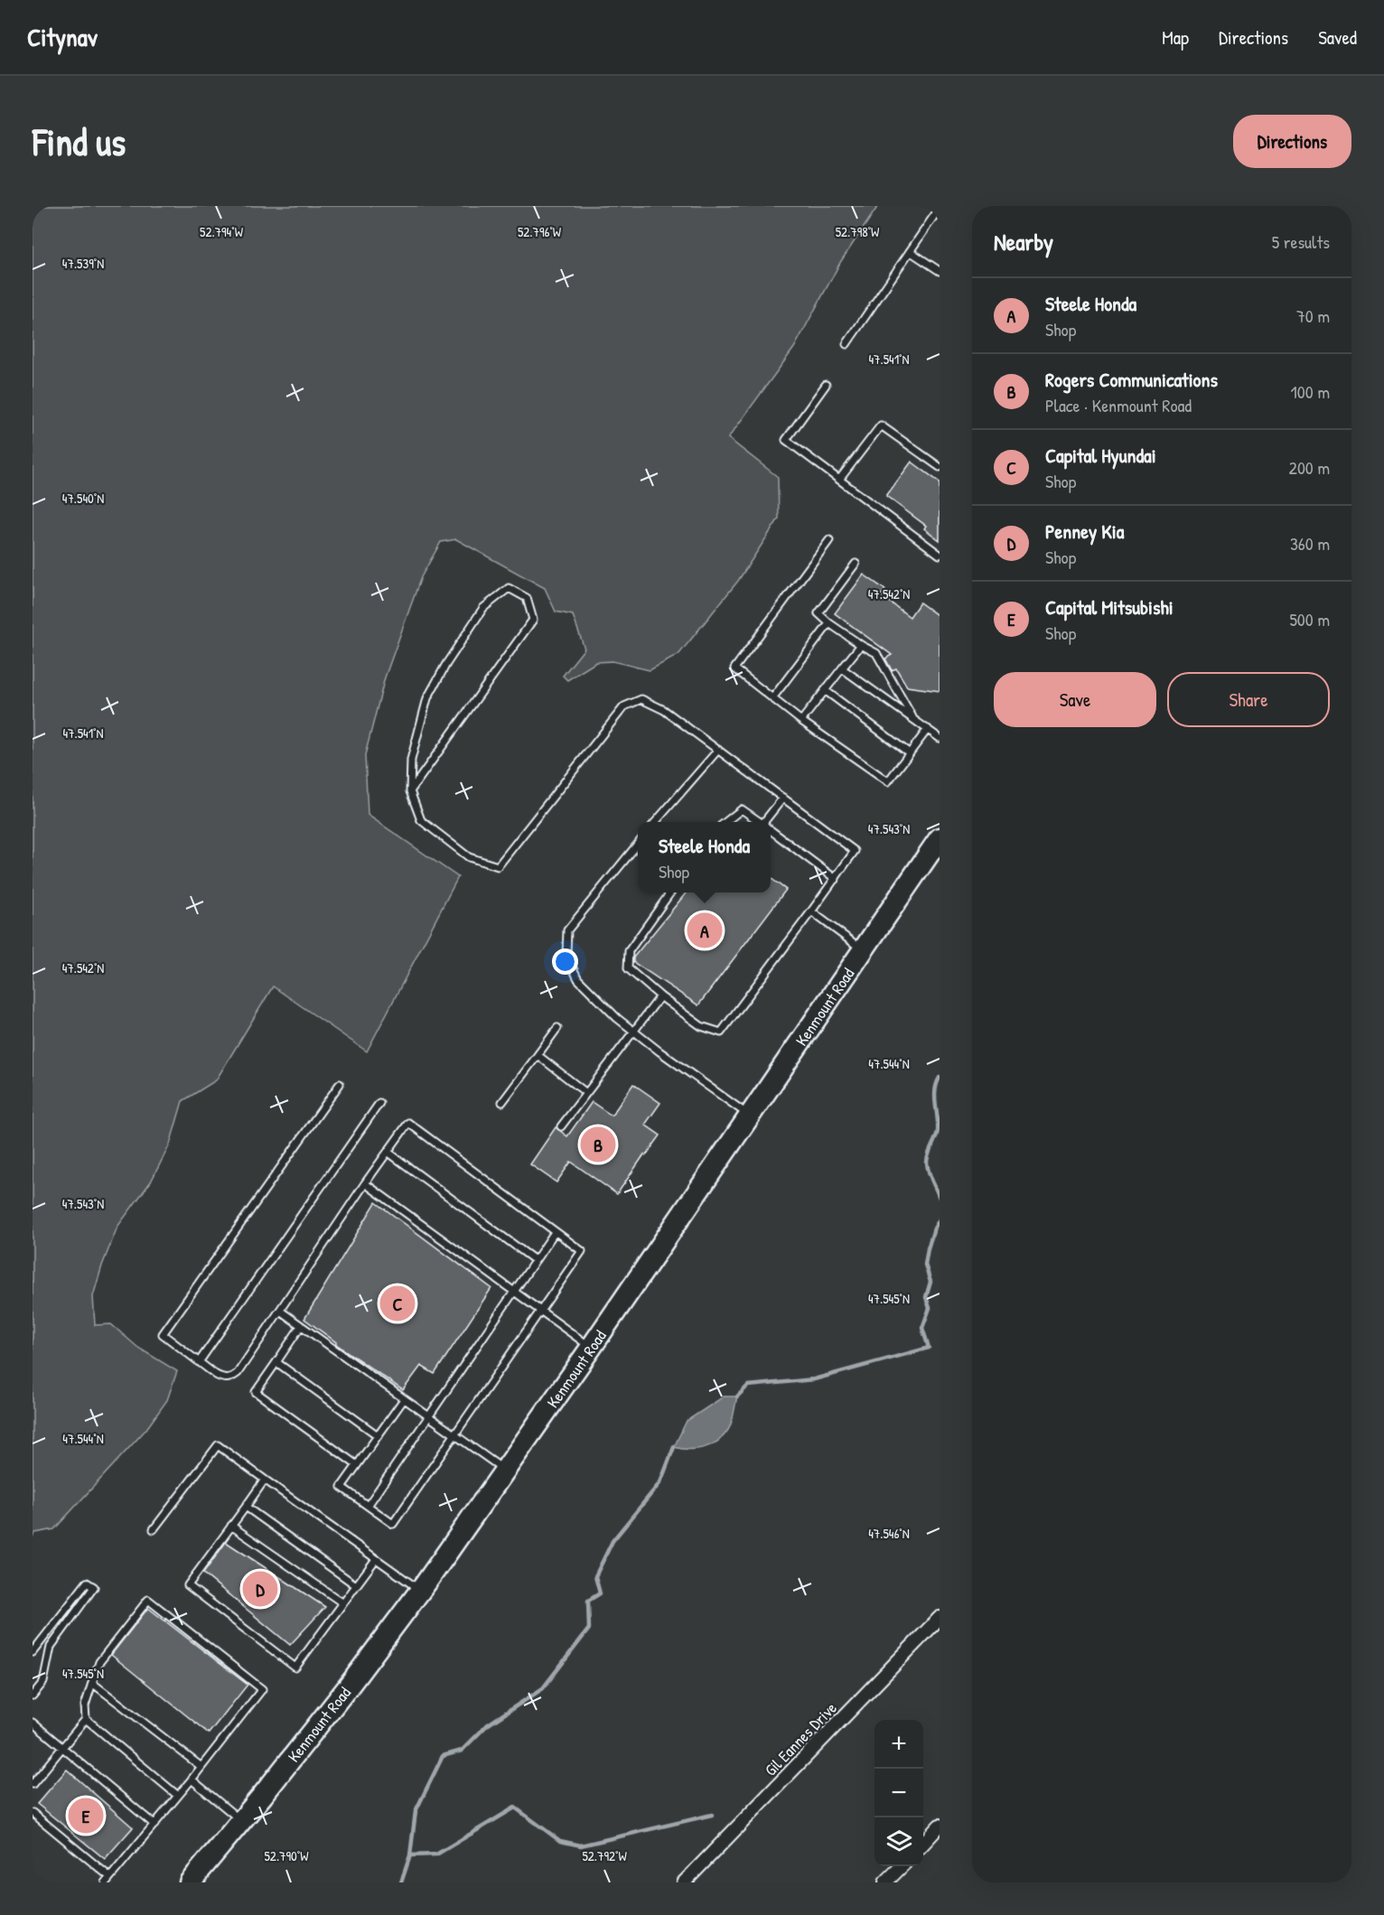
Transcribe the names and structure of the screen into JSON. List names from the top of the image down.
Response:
{
  "streets": {
    "main road": ["Kenmount Road"],
    "street": ["Gil Eannes Drive"]
  },
  "page": {
    "header": "Citynav",
    "nav": ["Map", "Directions", "Saved"],
    "buttons": [
      "Directions",
      ["Save", "Share"]
    ],
    "title": "Find us",
    "heading": ["Nearby", "5 results"],
    "list": [
      {
        "mark": "A",
        "name": "Steele Honda",
        "note": "Shop",
        "value": "70 m"
      },
      {
        "mark": "B",
        "name": "Rogers Communications",
        "note": "Place · Kenmount Road",
        "value": "100 m"
      },
      {
        "mark": "C",
        "name": "Capital Hyundai",
        "note": "Shop",
        "value": "200 m"
      },
      {
        "mark": "D",
        "name": "Penney Kia",
        "note": "Shop",
        "value": "360 m"
      },
      {
        "mark": "E",
        "name": "Capital Mitsubishi",
        "note": "Shop",
        "value": "500 m"
      }
    ],
    "popup": ["Steele Honda", "Shop"],
    "pins": [
      "A",
      "B",
      "C",
      "D",
      "E"
    ],
    "map_buttons": ["+", "−"]
  },
  "coordinates": [
    "52.794°W",
    "52.796°W",
    "52.798°W",
    "47.539°N",
    "47.541°N",
    "47.540°N",
    "47.542°N",
    "47.543°N",
    "47.544°N",
    "47.545°N",
    "47.546°N",
    "52.790°W",
    "52.792°W"
  ]
}
